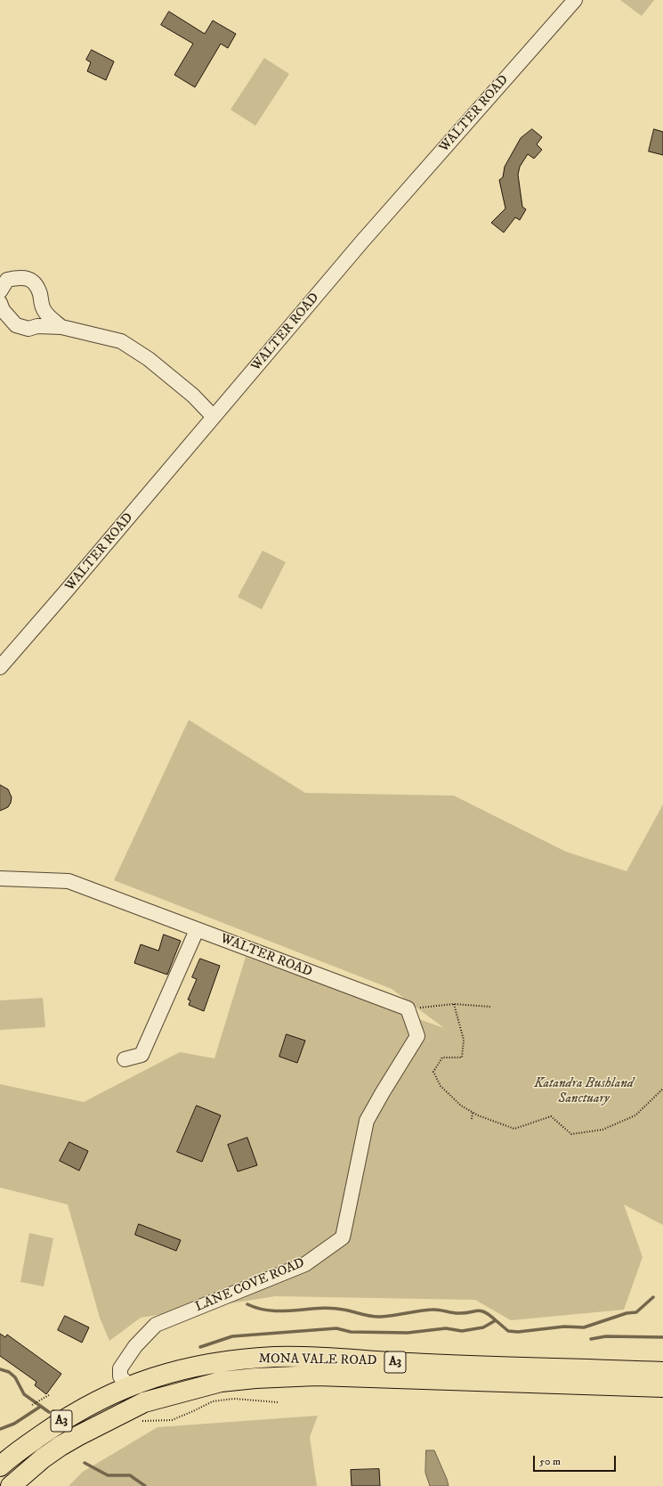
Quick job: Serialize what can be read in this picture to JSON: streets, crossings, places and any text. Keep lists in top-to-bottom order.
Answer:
{
  "streets": {
    "highway": ["MONA VALE ROAD", "A3"],
    "street": ["WALTER ROAD", "LANE COVE ROAD"]
  },
  "crossings": [
    ["WALTER ROAD", "LANE COVE ROAD"],
    ["LANE COVE ROAD", "MONA VALE ROAD"]
  ],
  "parks": ["Katandra Bushland Sanctuary"],
  "scale_bar": "50 m"
}
